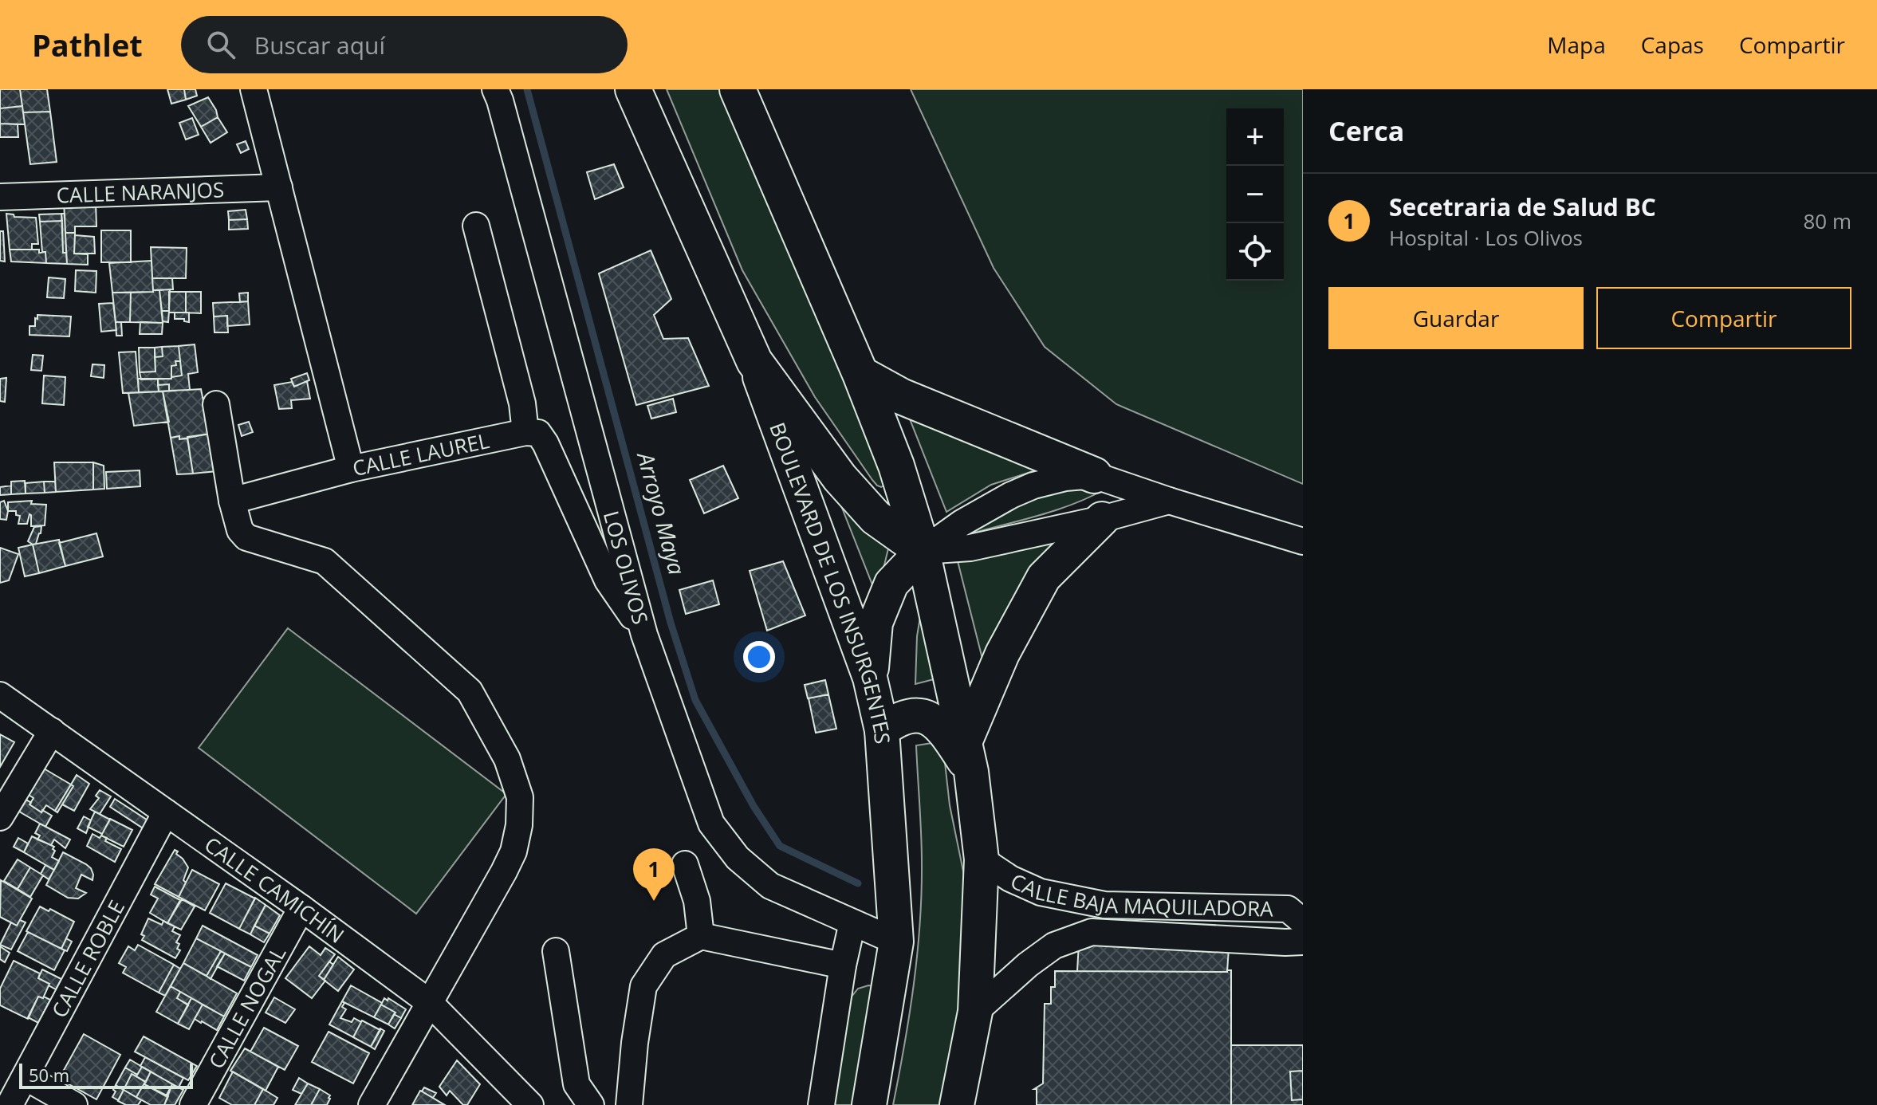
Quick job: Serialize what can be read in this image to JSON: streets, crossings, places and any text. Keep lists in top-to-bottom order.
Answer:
{
  "streets": {
    "highway": ["BOULEVARD DE LOS INSURGENTES"],
    "street": [
      "CALLE NARANJOS",
      "CALLE LAUREL",
      "LOS OLIVOS",
      "CALLE CAMICHÍN",
      "CALLE BAJA MAQUILADORA",
      "CALLE ROBLE",
      "CALLE NOGAL"
    ]
  },
  "crossings": [
    ["CALLE NARANJOS", "CALLE LAUREL"],
    ["LOS OLIVOS", "BOULEVARD DE LOS INSURGENTES"],
    ["CALLE CAMICHÍN", "CALLE ROBLE"],
    ["CALLE CAMICHÍN", "CALLE NOGAL"]
  ],
  "water": ["Arroyo Maya"],
  "scale_bar": "50 m",
  "page": {
    "header": "Pathlet",
    "search": "Buscar aquí",
    "nav": ["Mapa", "Capas", "Compartir"],
    "heading": "Cerca",
    "map_buttons": ["+", "−"],
    "list": [
      {
        "mark": "1",
        "name": "Secetraria de Salud BC",
        "note": "Hospital · Los Olivos",
        "value": "80 m"
      }
    ],
    "buttons": ["Guardar", "Compartir"],
    "pins": "1",
    "scale": "50 m"
  }
}
